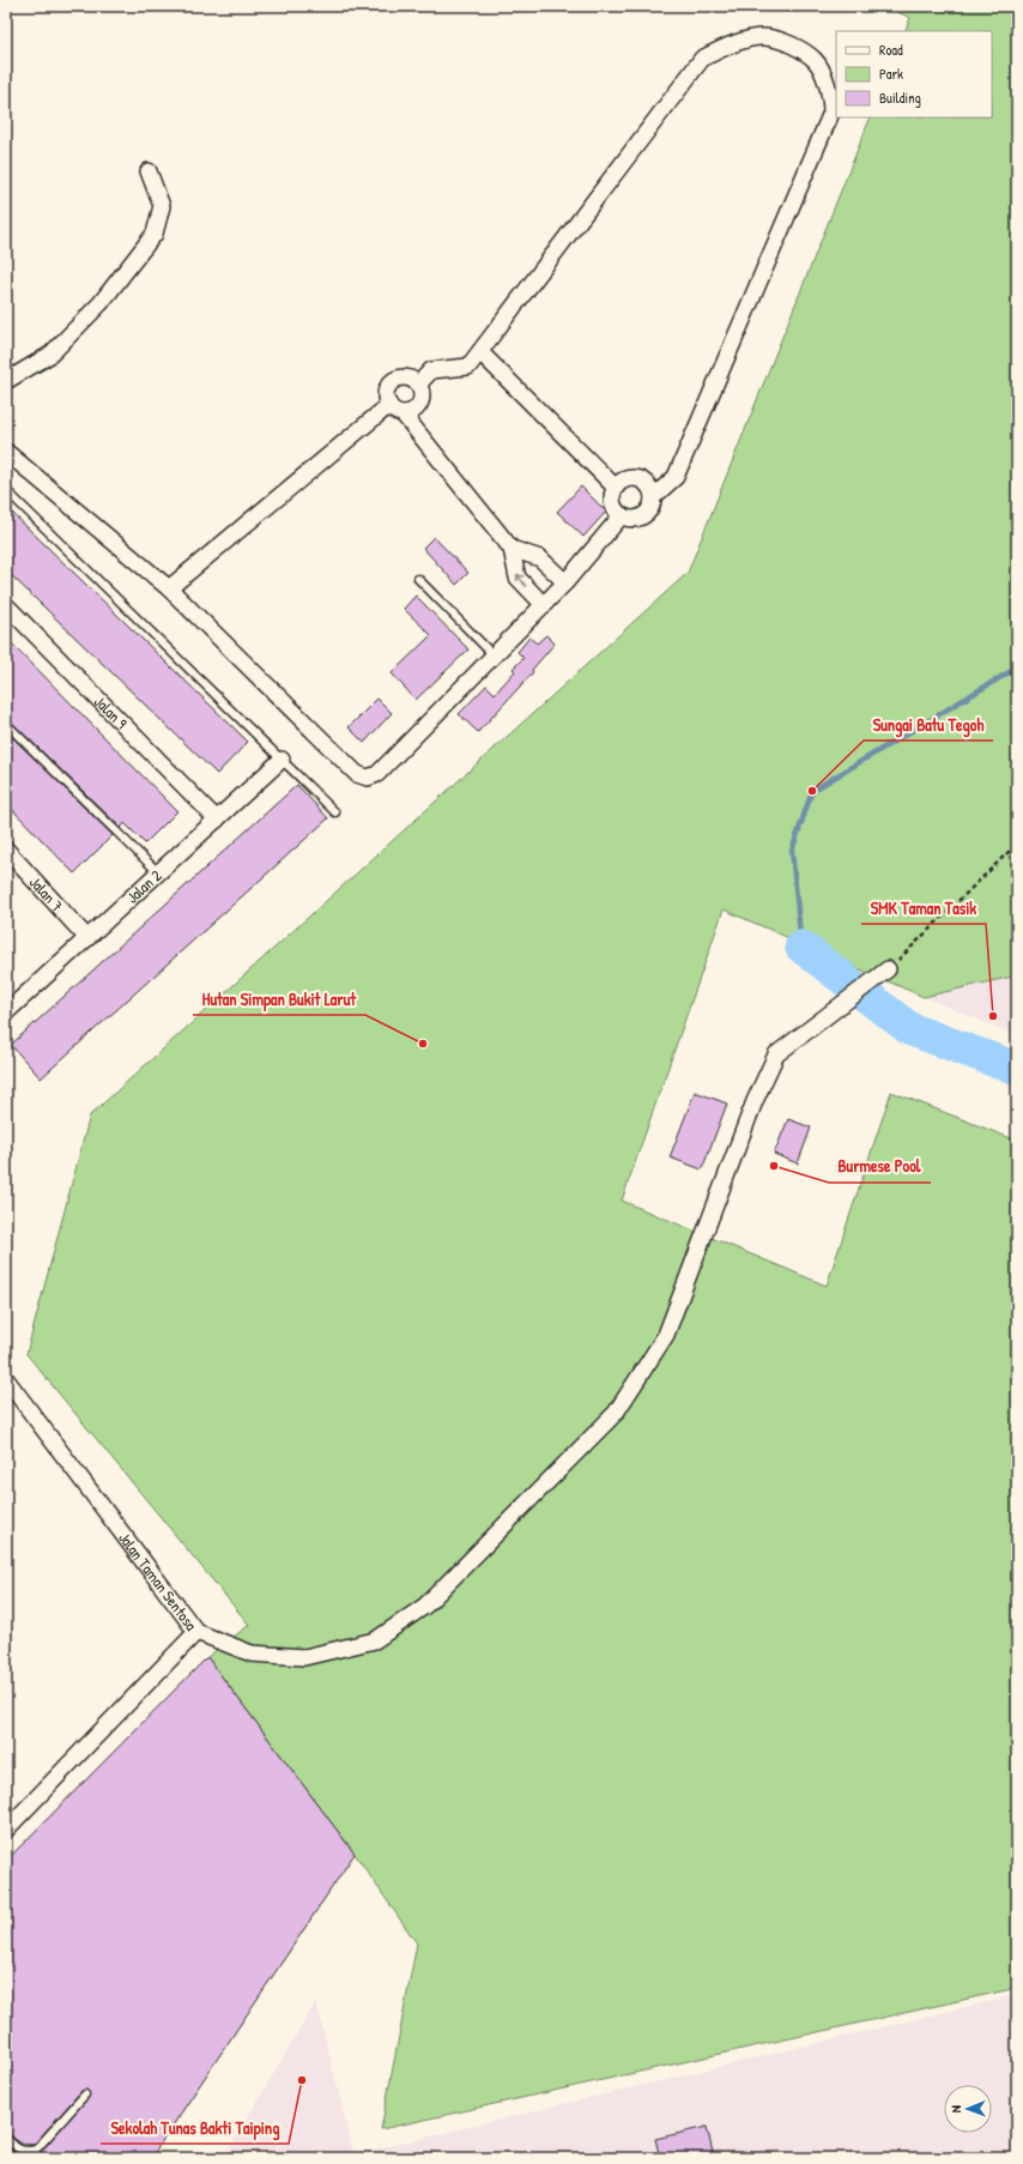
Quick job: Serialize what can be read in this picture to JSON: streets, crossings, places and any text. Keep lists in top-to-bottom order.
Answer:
{
  "streets": {
    "street": [
      "Jalan 9",
      "Jalan 2",
      "Jalan 7",
      "Jalan Taman Sentosa"
    ]
  },
  "crossings": [
    ["Jalan 9", "Jalan 2"],
    ["Jalan 2", "Jalan 7"]
  ],
  "places": [
    "Sungai Batu Tegoh",
    "SMK Taman Tasik",
    "Hutan Simpan Bukit Larut",
    "Burmese Pool",
    "Sekolah Tunas Bakti Taiping"
  ],
  "legend": ["Road", "Park", "Building"],
  "north": "left"
}
